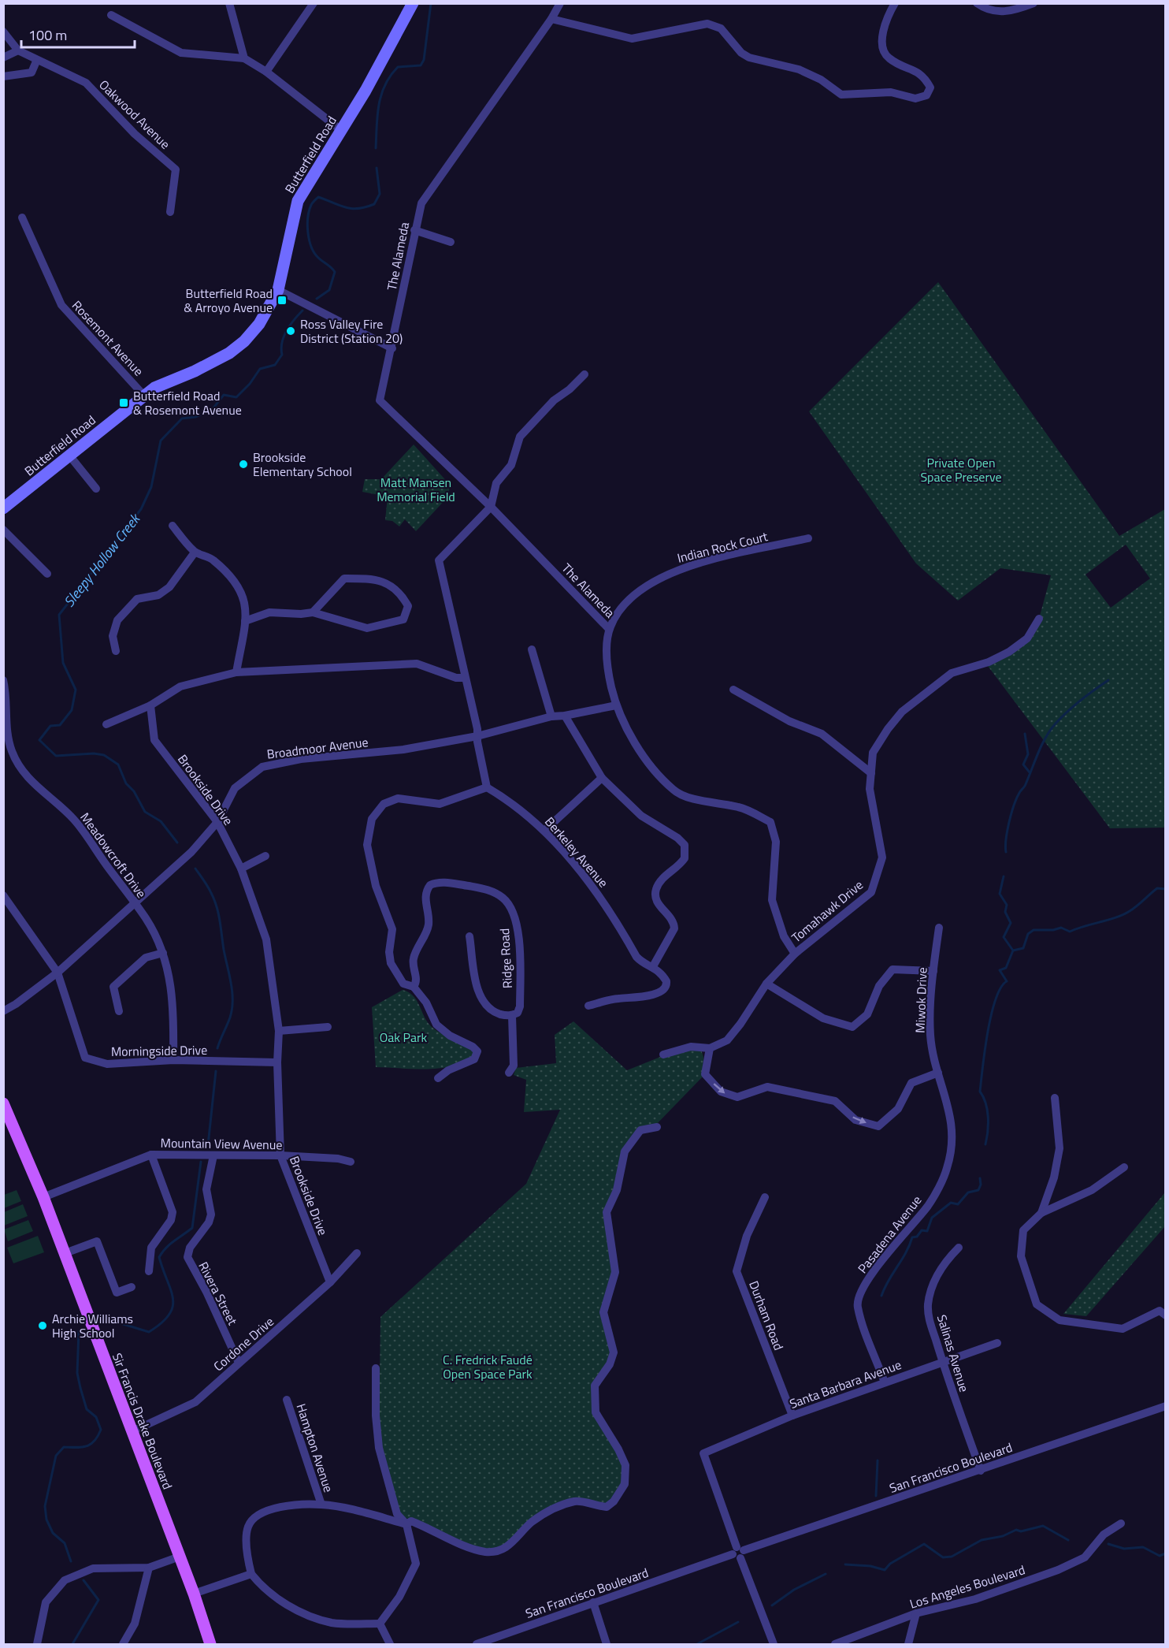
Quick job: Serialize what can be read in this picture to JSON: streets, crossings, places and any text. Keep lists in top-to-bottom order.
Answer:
{
  "streets": {
    "main road": ["Sir Francis Drake Boulevard"],
    "street": [
      "Oakwood Avenue",
      "Butterfield Road",
      "The Alameda",
      "Rosemont Avenue",
      "Indian Rock Court",
      "Broadmoor Avenue",
      "Brookside Drive",
      "Berkeley Avenue",
      "Meadowcroft Drive",
      "Tomahawk Drive",
      "Ridge Road",
      "Miwok Drive",
      "Morningside Drive",
      "Mountain View Avenue",
      "Pasadena Avenue",
      "Rivera Street",
      "Durham Road",
      "Cordone Drive",
      "Salinas Avenue",
      "Santa Barbara Avenue",
      "Hampton Avenue",
      "San Francisco Boulevard",
      "Los Angeles Boulevard"
    ]
  },
  "crossings": [
    ["Butterfield Road", "Rosemont Avenue"],
    ["The Alameda", "Indian Rock Court"],
    ["Broadmoor Avenue", "Brookside Drive"],
    ["Broadmoor Avenue", "Meadowcroft Drive"],
    ["Broadmoor Avenue", "Morningside Drive"],
    ["Brookside Drive", "Morningside Drive"],
    ["Brookside Drive", "Mountain View Avenue"],
    ["Brookside Drive", "Cordone Drive"],
    ["Meadowcroft Drive", "Morningside Drive"],
    ["Miwok Drive", "Pasadena Avenue"],
    ["Mountain View Avenue", "Rivera Street"],
    ["Mountain View Avenue", "Sir Francis Drake Boulevard"],
    ["Pasadena Avenue", "Santa Barbara Avenue"],
    ["Rivera Street", "Cordone Drive"],
    ["Durham Road", "Santa Barbara Avenue"],
    ["Cordone Drive", "Sir Francis Drake Boulevard"],
    ["Salinas Avenue", "Santa Barbara Avenue"],
    ["Salinas Avenue", "San Francisco Boulevard"],
    ["Santa Barbara Avenue", "San Francisco Boulevard"]
  ],
  "water": ["Sleepy Hollow Creek"],
  "parks": [
    "Private Open Space Preserve",
    "Matt Mansen Memorial Field",
    "Oak Park",
    "C. Fredrick Faudé Open Space Park"
  ],
  "places": {
    "transit": ["Butterfield Road & Arroyo Avenue", "Butterfield Road & Rosemont Avenue"],
    "other": ["Ross Valley Fire District (Station 20)", "Brookside Elementary School", "Archie Williams High School"]
  },
  "scale_bar": "100 m"
}
